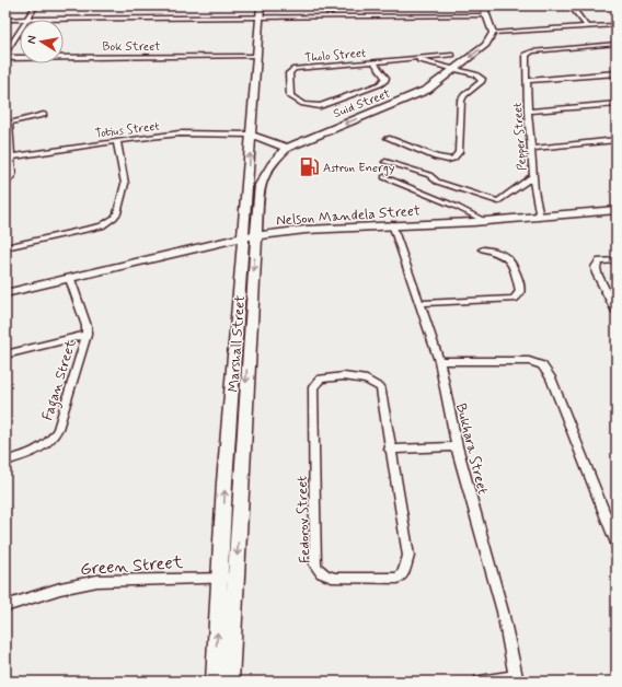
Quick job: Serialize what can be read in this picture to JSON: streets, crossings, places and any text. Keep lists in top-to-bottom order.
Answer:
{
  "streets": {
    "street": [
      "Bok Street",
      "Tholo Street",
      "Suid Street",
      "Totius Street",
      "Pepper Street",
      "Nelson Mandela Street",
      "Marshall Street",
      "Fagan Street",
      "Bukhara Street",
      "Fedorov Street",
      "Green Street"
    ]
  },
  "crossings": [
    ["Bok Street", "Marshall Street"],
    ["Tholo Street", "Suid Street"],
    ["Suid Street", "Nelson Mandela Street"],
    ["Suid Street", "Marshall Street"],
    ["Totius Street", "Marshall Street"],
    ["Pepper Street", "Nelson Mandela Street"],
    ["Nelson Mandela Street", "Marshall Street"],
    ["Nelson Mandela Street", "Fagan Street"],
    ["Nelson Mandela Street", "Bukhara Street"],
    ["Marshall Street", "Green Street"]
  ],
  "places": {
    "fuel station": ["Astron Energy"]
  },
  "north": "left"
}
